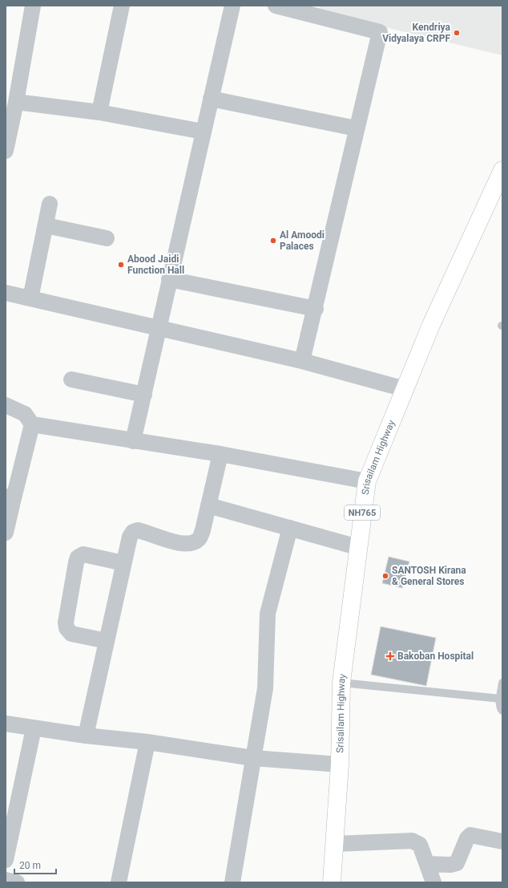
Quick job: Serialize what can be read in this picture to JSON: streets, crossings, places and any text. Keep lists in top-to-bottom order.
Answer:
{
  "streets": {
    "highway": ["Srisailam Highway", "NH765"]
  },
  "places": {
    "other": [
      "Kendriya Vidyalaya CRPF",
      "Al Amoodi Palaces",
      "Abood Jaidi Function Hall",
      "SANTOSH Kirana & General Stores"
    ],
    "health": ["Bakoban Hospital"]
  },
  "scale_bar": "20 m"
}
